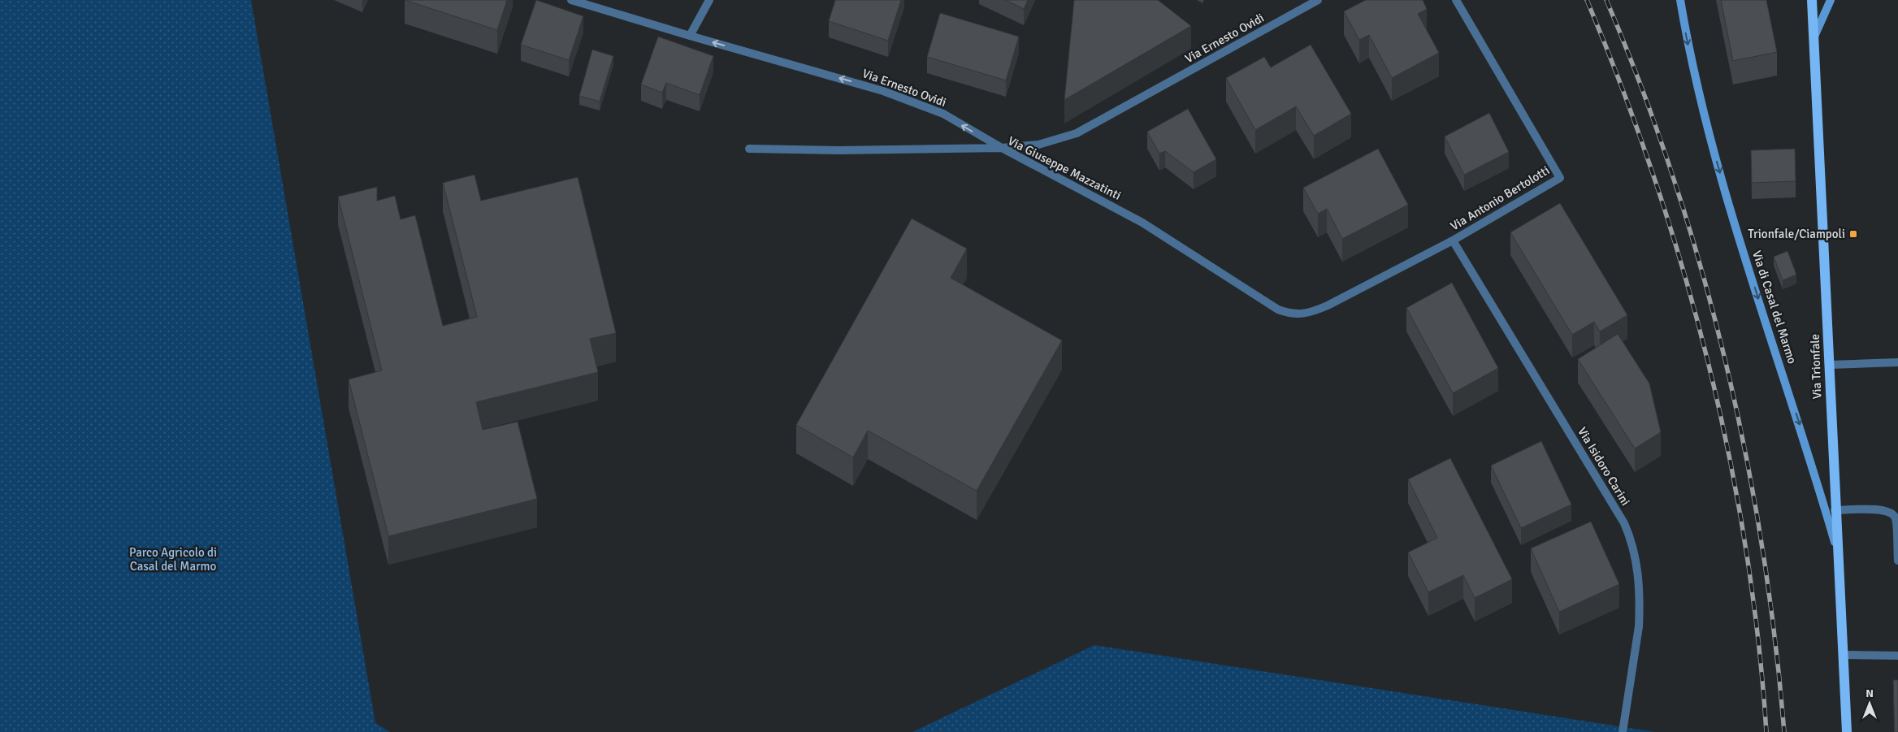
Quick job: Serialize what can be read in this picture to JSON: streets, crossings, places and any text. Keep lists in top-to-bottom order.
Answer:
{
  "streets": {
    "main road": ["Via di Casal del Marmo", "Via Trionfale"],
    "street": [
      "Via Ernesto Ovidi",
      "Via Giuseppe Mazzatinti",
      "Via Antonio Bertolotti",
      "Via Isidoro Carini"
    ]
  },
  "crossings": [
    ["Via Ernesto Ovidi", "Via Giuseppe Mazzatinti"],
    ["Via Giuseppe Mazzatinti", "Via Antonio Bertolotti"],
    ["Via Antonio Bertolotti", "Via Isidoro Carini"],
    ["Via di Casal del Marmo", "Via Trionfale"]
  ],
  "one_way": ["Via Ernesto Ovidi", "Via di Casal del Marmo"],
  "parks": ["Parco Agricolo di Casal del Marmo"],
  "places": {
    "transit": ["Trionfale/Ciampoli"]
  },
  "north": "top"
}
